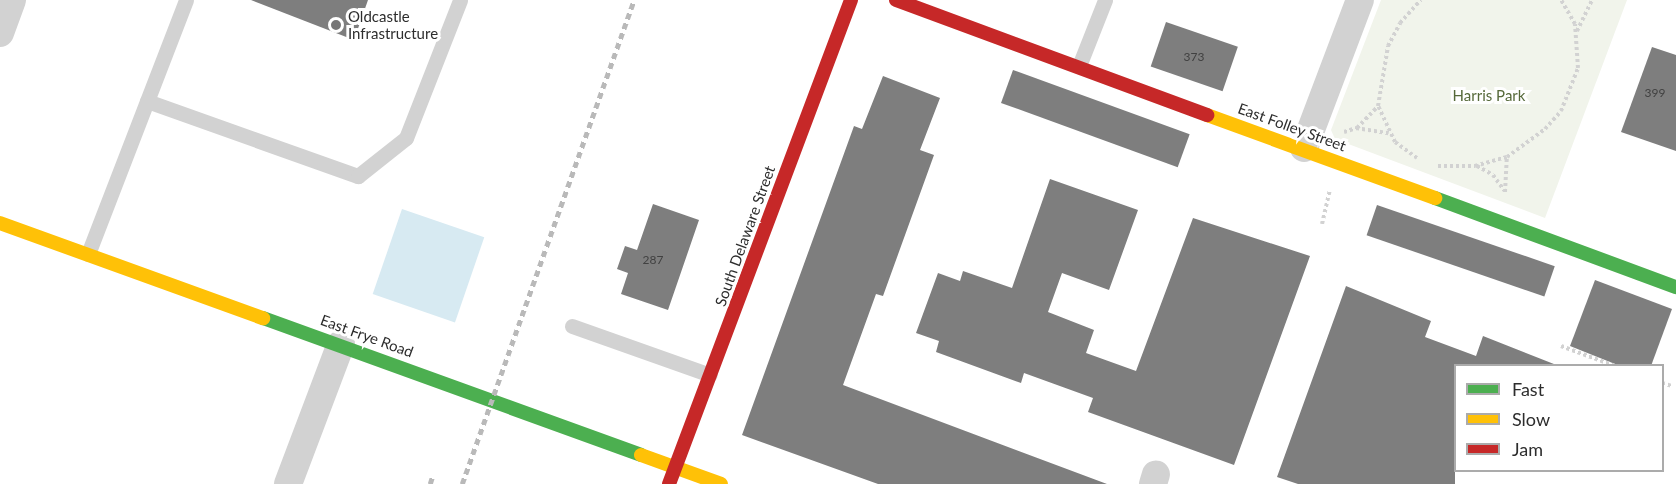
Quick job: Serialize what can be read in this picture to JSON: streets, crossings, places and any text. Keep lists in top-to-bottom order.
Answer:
{
  "streets": {
    "street": ["East Folley Street", "South Delaware Street", "East Frye Road"]
  },
  "crossings": [
    ["South Delaware Street", "East Frye Road"]
  ],
  "parks": ["Harris Park"],
  "places": ["Oldcastle Infrastructure"],
  "house_numbers": ["373", "399", "287"],
  "legend": ["Fast", "Slow", "Jam"]
}
